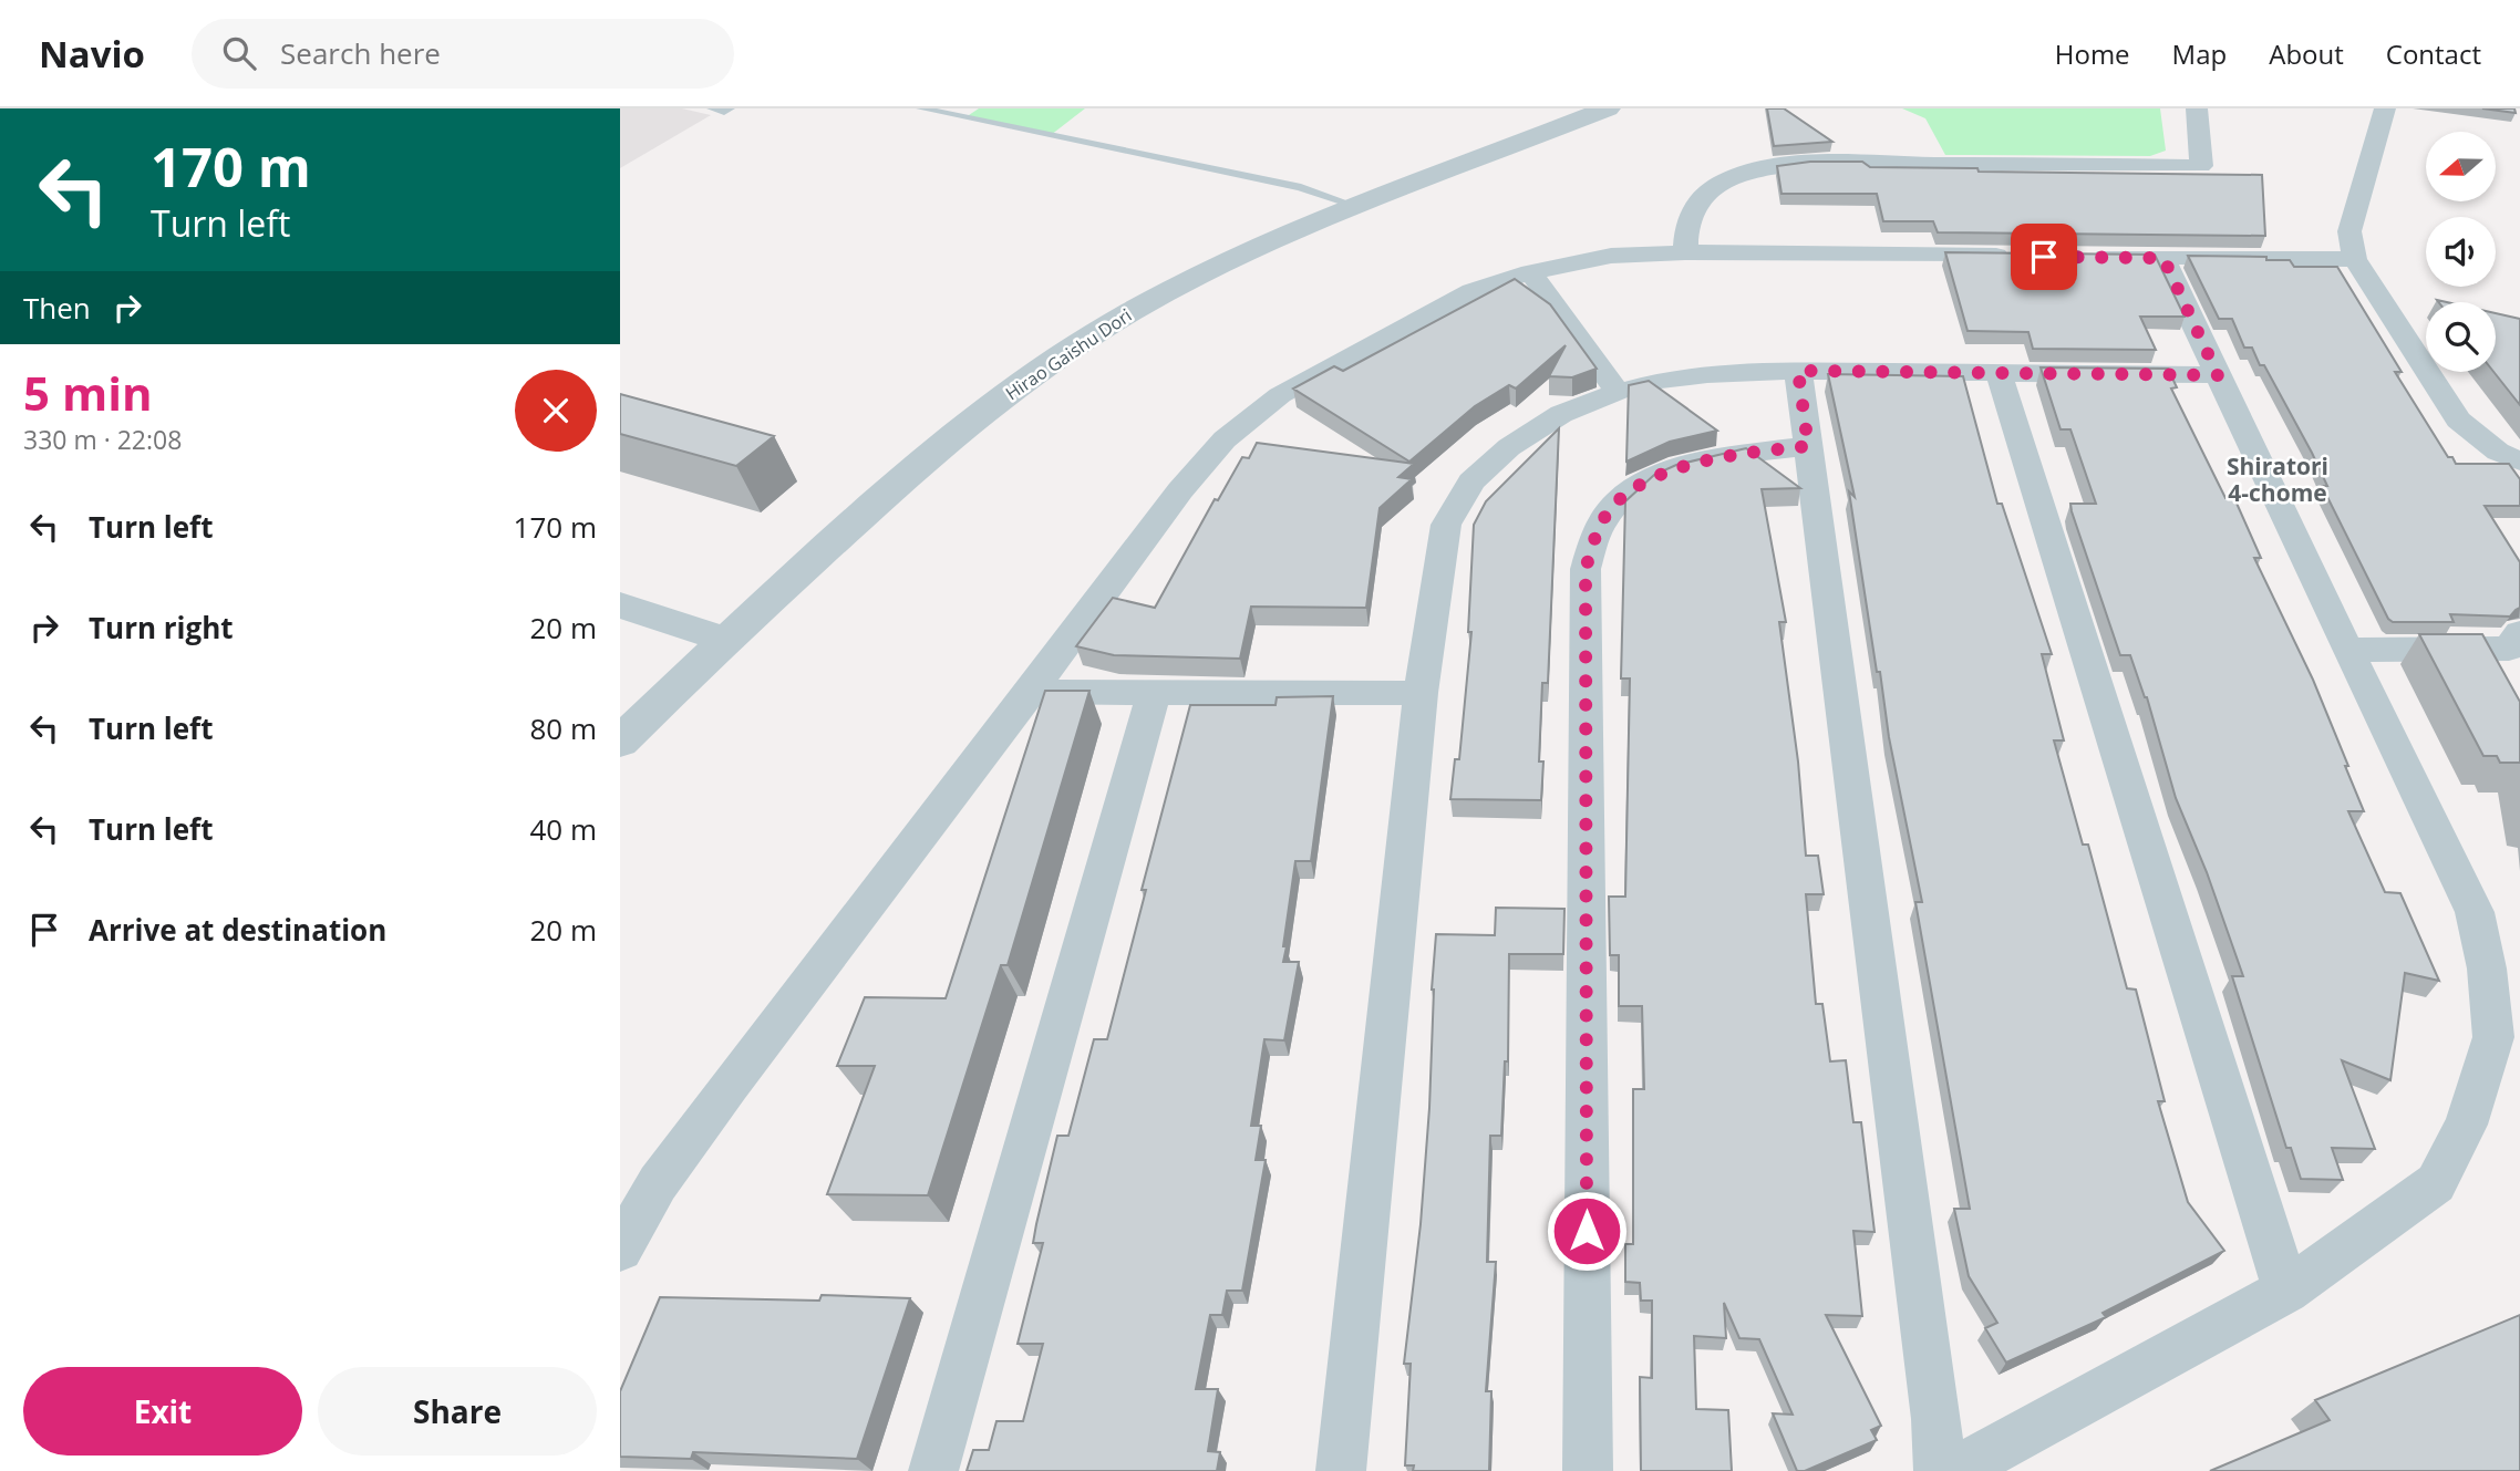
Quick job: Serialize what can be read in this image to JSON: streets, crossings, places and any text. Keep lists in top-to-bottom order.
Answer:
{
  "streets": {
    "street": ["Hirao Gaishu Dori"]
  },
  "districts": ["Shiratori 4-chome"],
  "north": "left",
  "page": {
    "header": "Navio",
    "search": "Search here",
    "nav": [
      "Home",
      "Map",
      "About",
      "Contact"
    ],
    "turn": ["170 m", "Turn left"],
    "then": "Then",
    "heading": ["5 min", "330 m · 22:08"],
    "list": [
      {
        "name": "Turn left",
        "value": "170 m"
      },
      {
        "name": "Turn right",
        "value": "20 m"
      },
      {
        "name": "Turn left",
        "value": "80 m"
      },
      {
        "name": "Turn left",
        "value": "40 m"
      },
      {
        "name": "Arrive at destination",
        "value": "20 m"
      }
    ],
    "buttons": ["Exit", "Share"]
  }
}
